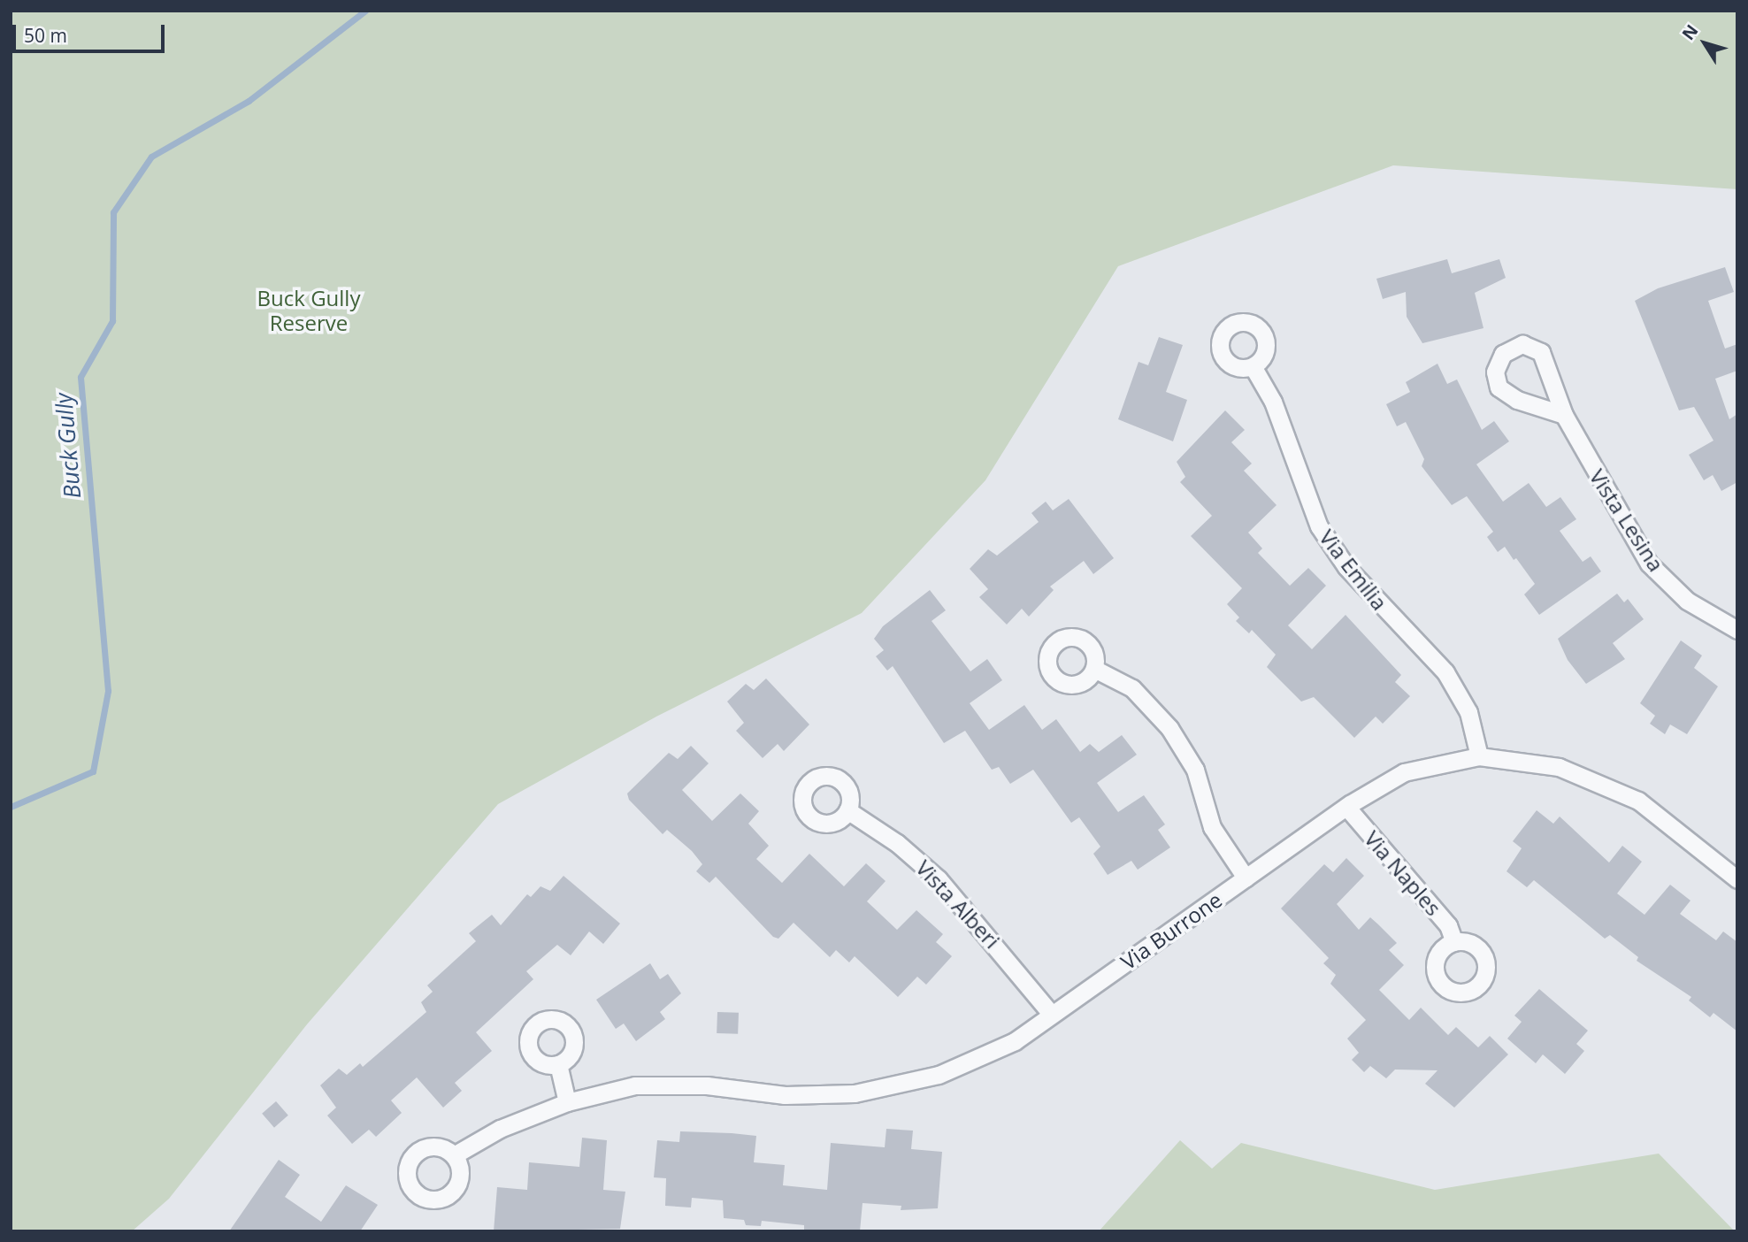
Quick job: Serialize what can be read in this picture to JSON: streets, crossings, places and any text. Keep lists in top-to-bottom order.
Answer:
{
  "streets": {
    "street": [
      "Vista Lesina",
      "Via Emilia",
      "Via Naples",
      "Vista Alberi",
      "Via Burrone"
    ]
  },
  "crossings": [
    ["Via Emilia", "Via Burrone"],
    ["Via Naples", "Via Burrone"],
    ["Vista Alberi", "Via Burrone"]
  ],
  "water": ["Buck Gully"],
  "parks": ["Buck Gully Reserve"],
  "scale_bar": "50 m",
  "north": "top left"
}
